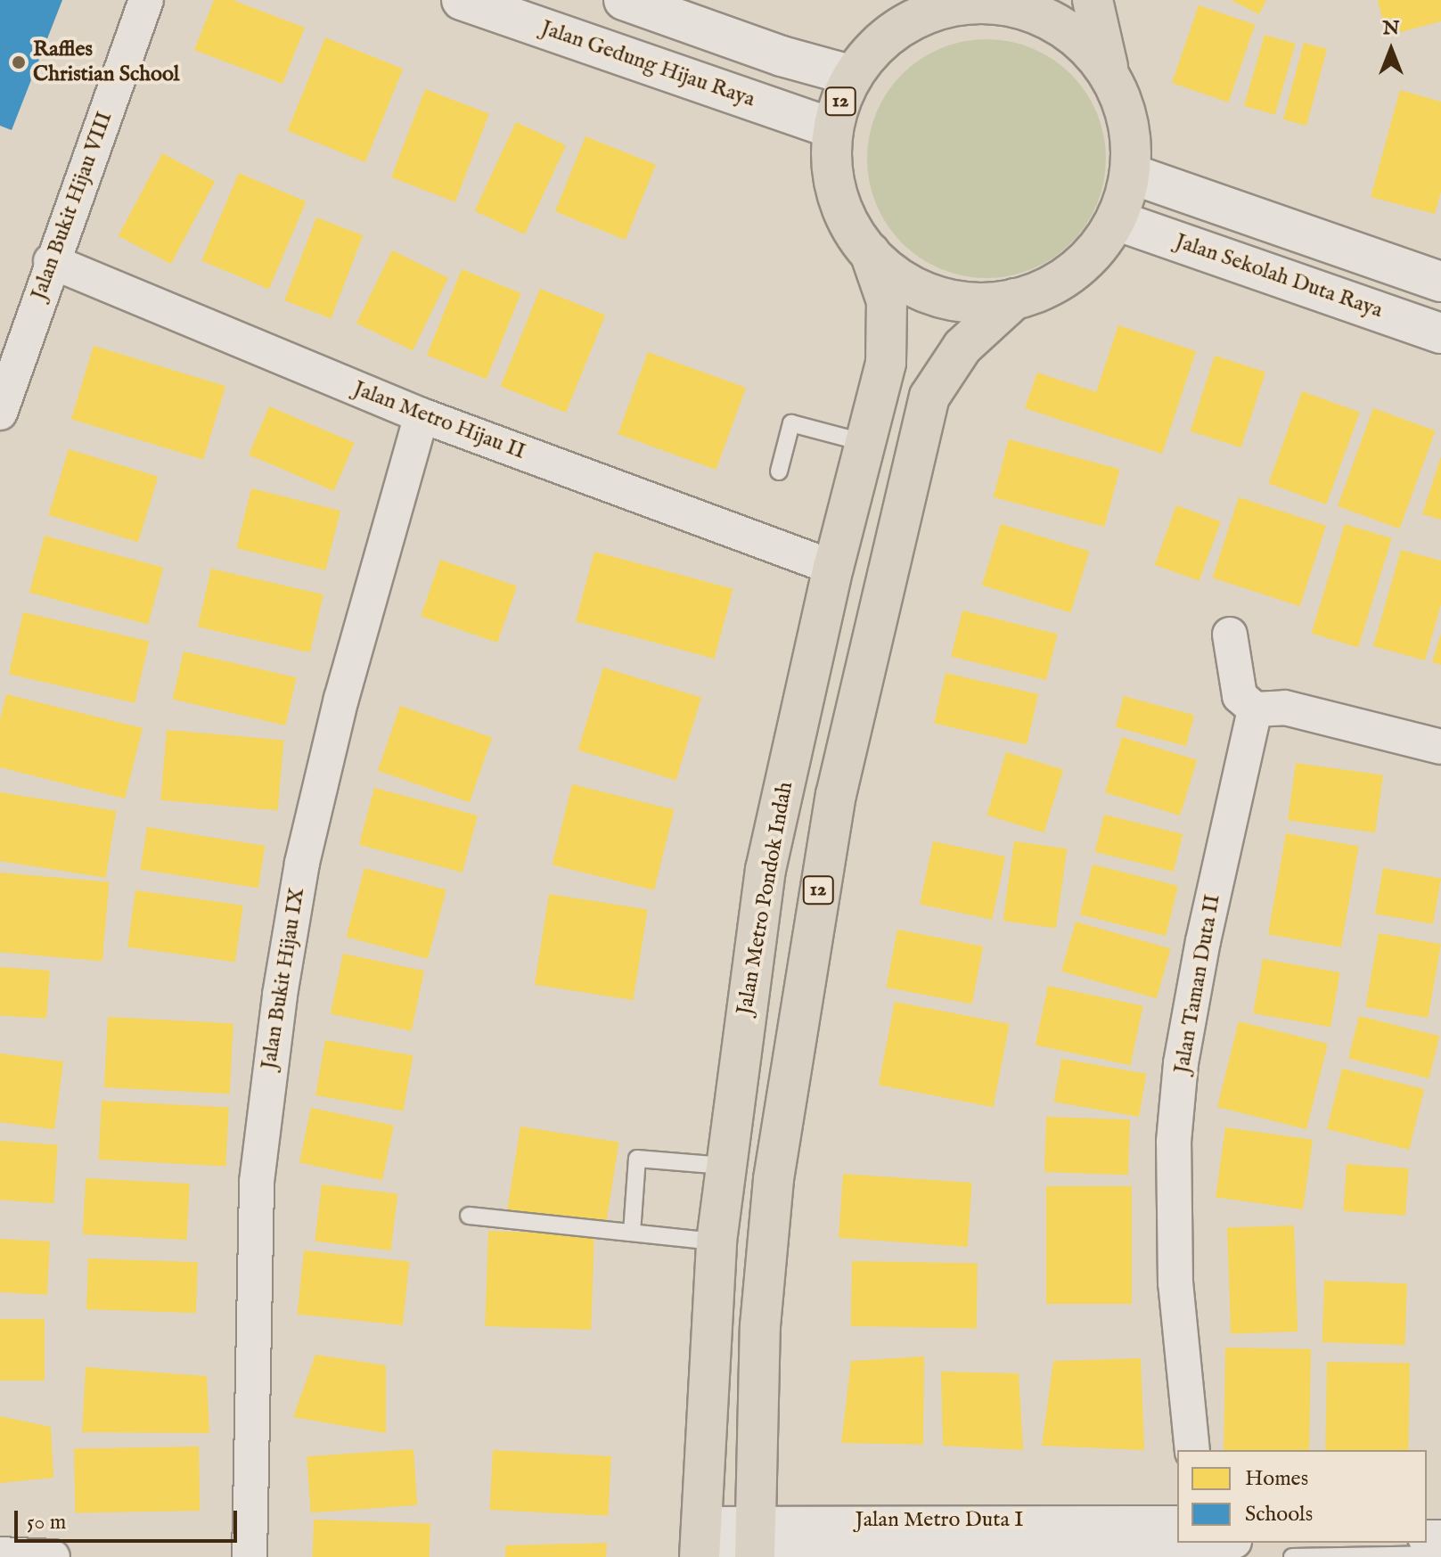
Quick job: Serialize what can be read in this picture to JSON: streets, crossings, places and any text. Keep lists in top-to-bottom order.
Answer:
{
  "streets": {
    "highway": ["12", "Jalan Metro Pondok Indah"],
    "street": [
      "Jalan Gedung Hijau Raya",
      "Jalan Bukit Hijau VIII",
      "Jalan Sekolah Duta Raya",
      "Jalan Metro Hijau II",
      "Jalan Bukit Hijau IX",
      "Jalan Taman Duta II",
      "Jalan Metro Duta I"
    ]
  },
  "crossings": [
    ["Jalan Gedung Hijau Raya", "12"],
    ["12", "Jalan Sekolah Duta Raya"],
    ["12", "Jalan Metro Pondok Indah"],
    ["12", "Jalan Metro Duta I"],
    ["Jalan Bukit Hijau VIII", "Jalan Metro Hijau II"],
    ["Jalan Metro Hijau II", "Jalan Metro Pondok Indah"],
    ["Jalan Metro Hijau II", "Jalan Bukit Hijau IX"],
    ["Jalan Metro Pondok Indah", "Jalan Metro Duta I"]
  ],
  "places": ["Raffles Christian School"],
  "legend": ["Homes", "Schools"],
  "scale_bar": "50 m",
  "north": "top"
}
